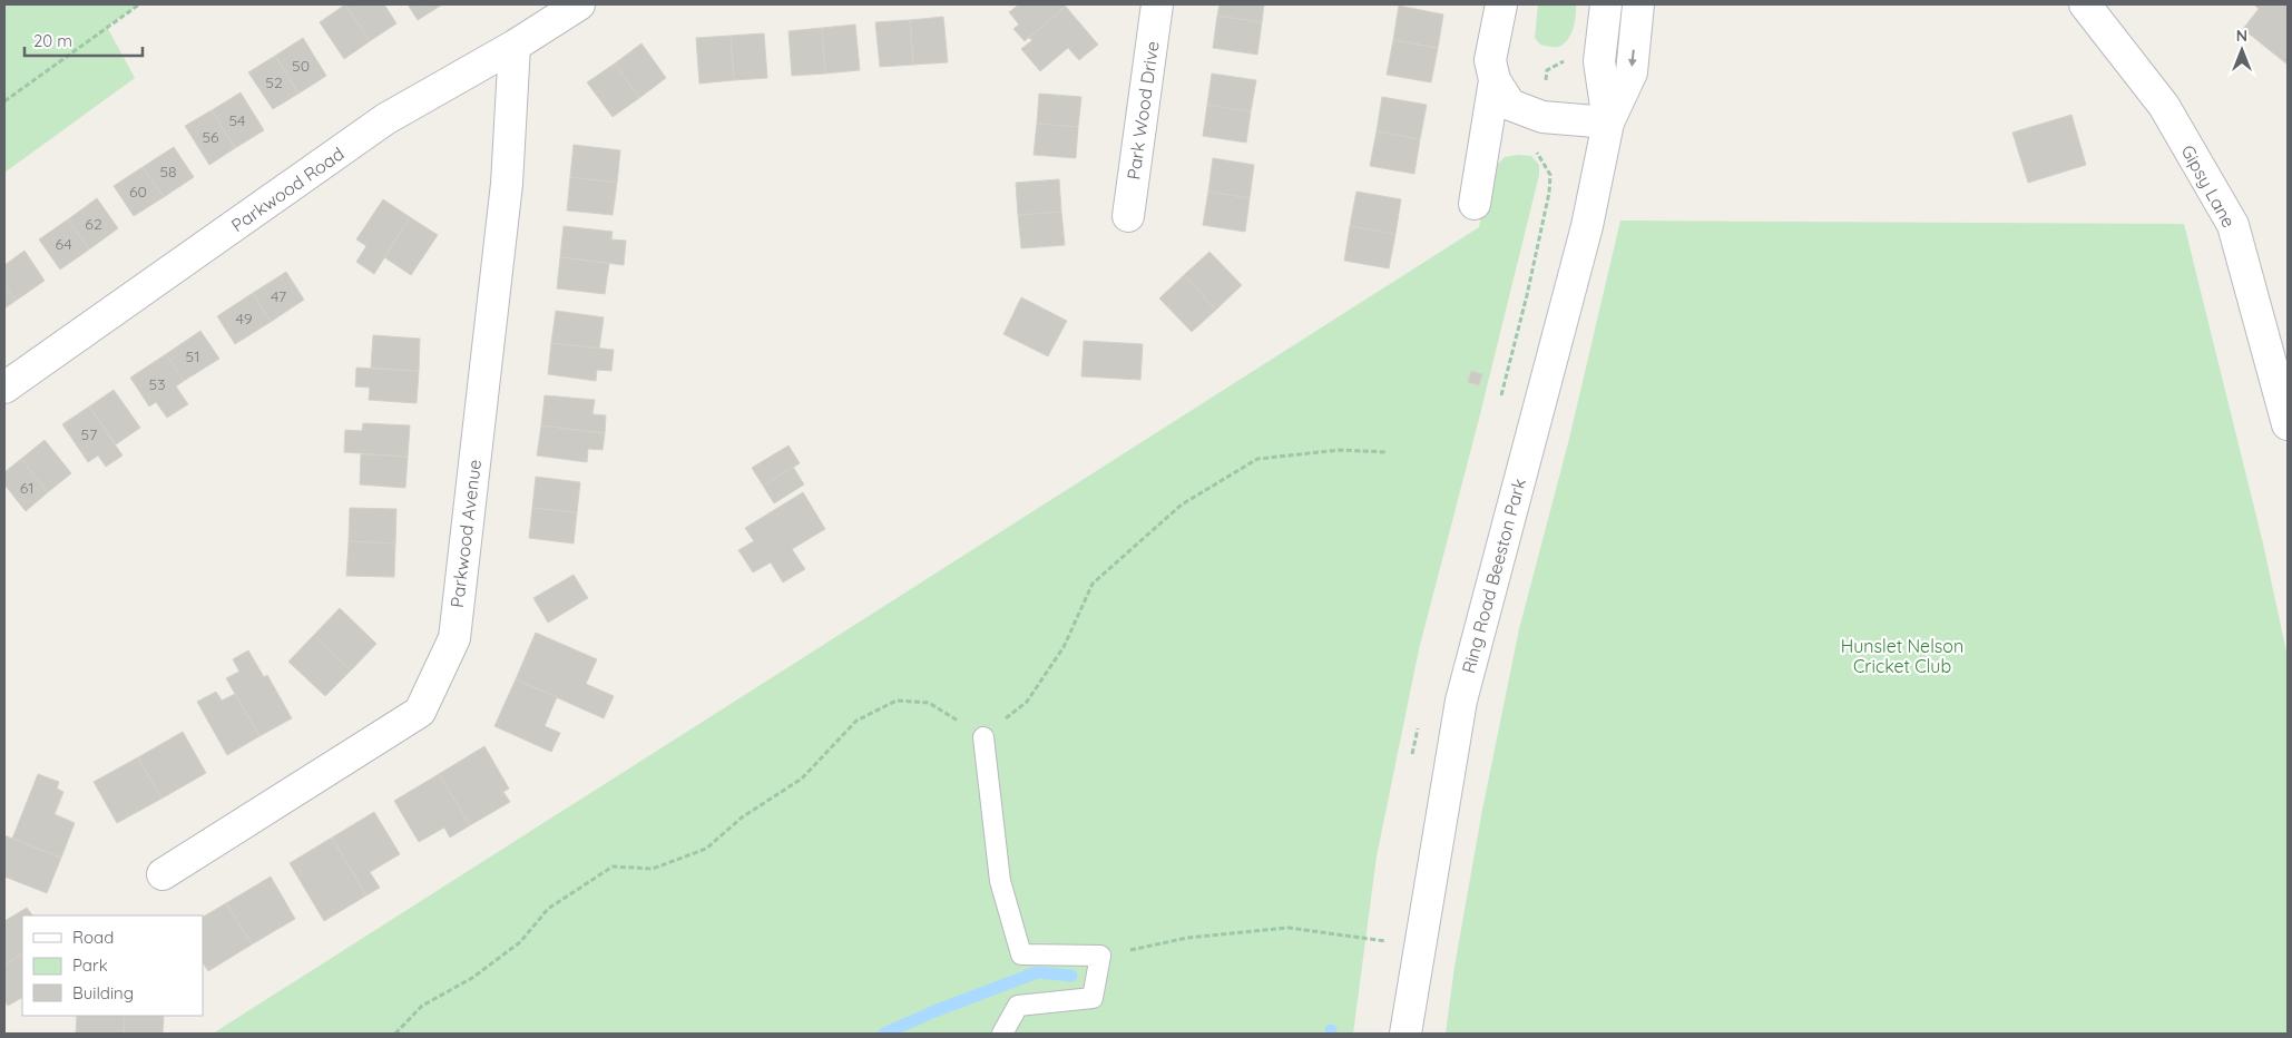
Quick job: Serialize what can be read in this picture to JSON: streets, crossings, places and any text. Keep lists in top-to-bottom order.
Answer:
{
  "streets": {
    "street": [
      "Park Wood Drive",
      "Gipsy Lane",
      "Parkwood Road",
      "Parkwood Avenue",
      "Ring Road Beeston Park"
    ]
  },
  "crossings": [
    ["Parkwood Road", "Parkwood Avenue"]
  ],
  "parks": ["Hunslet Nelson Cricket Club"],
  "house_numbers": [
    "50",
    "52",
    "54",
    "56",
    "58",
    "60",
    "62",
    "64",
    "47",
    "49",
    "51",
    "53",
    "57",
    "61"
  ],
  "legend": ["Road", "Park", "Building"],
  "scale_bar": "20 m",
  "north": "top"
}
